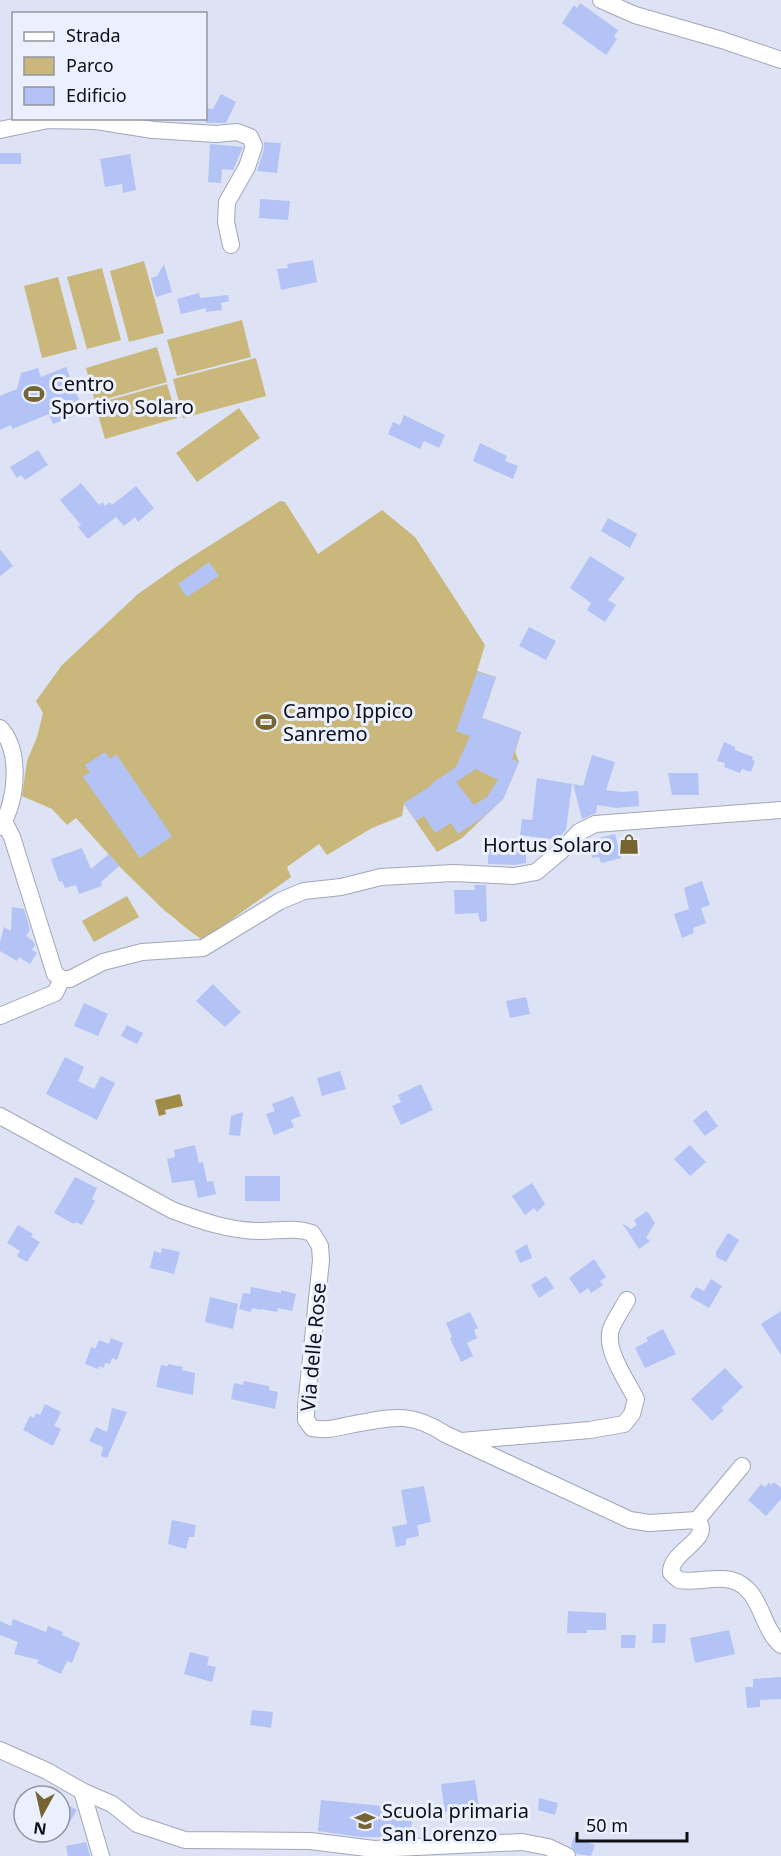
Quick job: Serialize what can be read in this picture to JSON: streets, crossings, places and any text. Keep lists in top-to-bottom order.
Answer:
{
  "streets": {
    "street": ["Via delle Rose"]
  },
  "places": {
    "sports": ["Centro Sportivo Solaro", "Campo Ippico Sanremo"],
    "shop": ["Hortus Solaro"],
    "school or university": ["Scuola primaria San Lorenzo"]
  },
  "legend": ["Strada", "Parco", "Edificio"],
  "scale_bar": "50 m",
  "north": "bottom"
}
